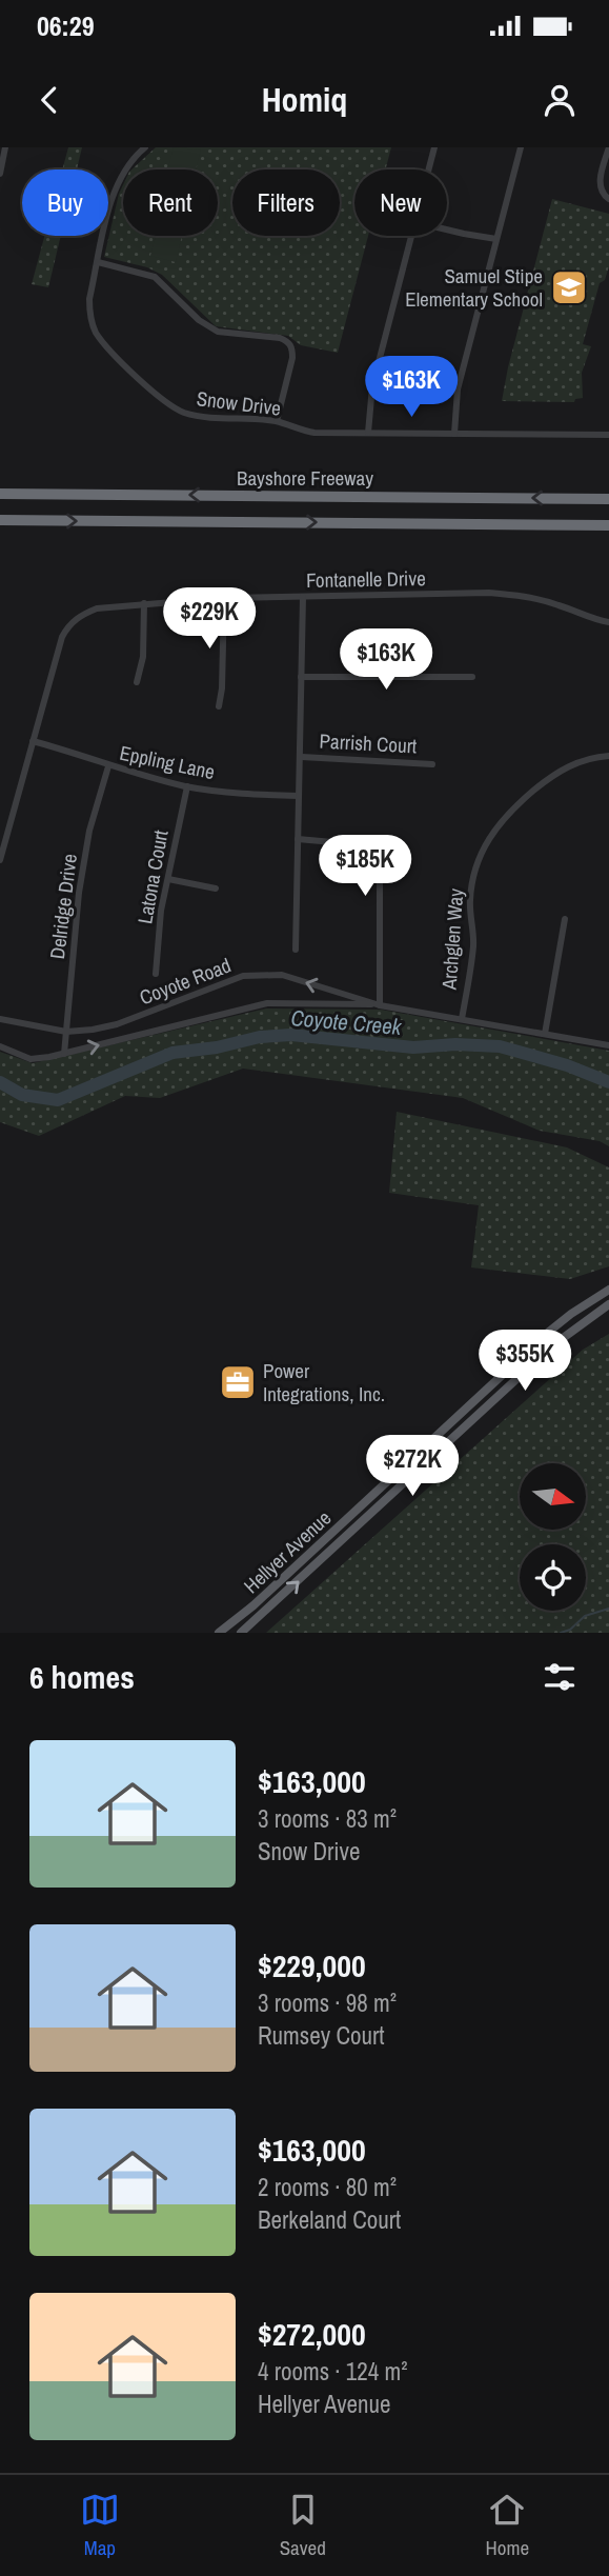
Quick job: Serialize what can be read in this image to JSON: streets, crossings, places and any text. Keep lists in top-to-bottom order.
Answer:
{
  "streets": {
    "highway": ["Bayshore Freeway"],
    "main road": ["Hellyer Avenue"],
    "street": [
      "Snow Drive",
      "Fontanelle Drive",
      "Parrish Court",
      "Eppling Lane",
      "Latona Court",
      "Delridge Drive",
      "Archglen Way",
      "Coyote Road"
    ]
  },
  "crossings": [
    ["Fontanelle Drive", "Eppling Lane"],
    ["Eppling Lane", "Latona Court"],
    ["Eppling Lane", "Delridge Drive"],
    ["Delridge Drive", "Coyote Road"],
    ["Archglen Way", "Coyote Road"]
  ],
  "water": ["Coyote Creek"],
  "places": {
    "school or university": ["Samuel Stipe Elementary School"],
    "office": ["Power Integrations, Inc."]
  },
  "north": "right",
  "page": {
    "status": "06:29",
    "header": "Homiq",
    "chip": [
      "Buy",
      "Rent",
      "Filters",
      "New"
    ],
    "price": [
      "$163K",
      "$229K",
      "$163K",
      "$185K",
      "$355K",
      "$272K"
    ],
    "heading": "6 homes",
    "list": [
      {
        "name": "$163,000",
        "note": "3 rooms · 83 m² · Snow Drive"
      },
      {
        "name": "$229,000",
        "note": "3 rooms · 98 m² · Rumsey Court"
      },
      {
        "name": "$163,000",
        "note": "2 rooms · 80 m² · Berkeland Court"
      },
      {
        "name": "$272,000",
        "note": "4 rooms · 124 m² · Hellyer Avenue"
      }
    ],
    "tabs": ["Map", "Saved", "Home"]
  }
}
